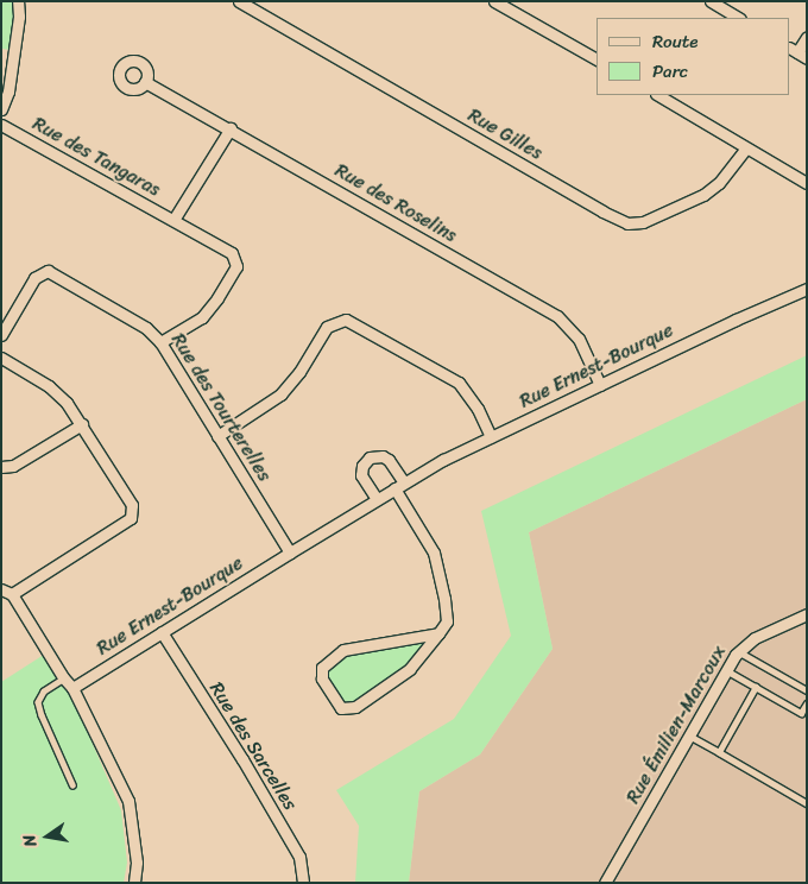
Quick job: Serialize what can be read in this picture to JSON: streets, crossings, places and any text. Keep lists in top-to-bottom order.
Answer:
{
  "streets": {
    "street": [
      "Rue Gilles",
      "Rue des Tangaras",
      "Rue des Roselins",
      "Rue Ernest-Bourque",
      "Rue des Tourterelles",
      "Rue Émilien-Marcoux",
      "Rue des Sarcelles"
    ]
  },
  "crossings": [
    ["Rue des Tangaras", "Rue des Roselins"],
    ["Rue des Tangaras", "Rue des Tourterelles"],
    ["Rue des Roselins", "Rue Ernest-Bourque"],
    ["Rue Ernest-Bourque", "Rue des Tourterelles"],
    ["Rue Ernest-Bourque", "Rue des Sarcelles"]
  ],
  "legend": ["Route", "Parc"],
  "north": "left"
}
